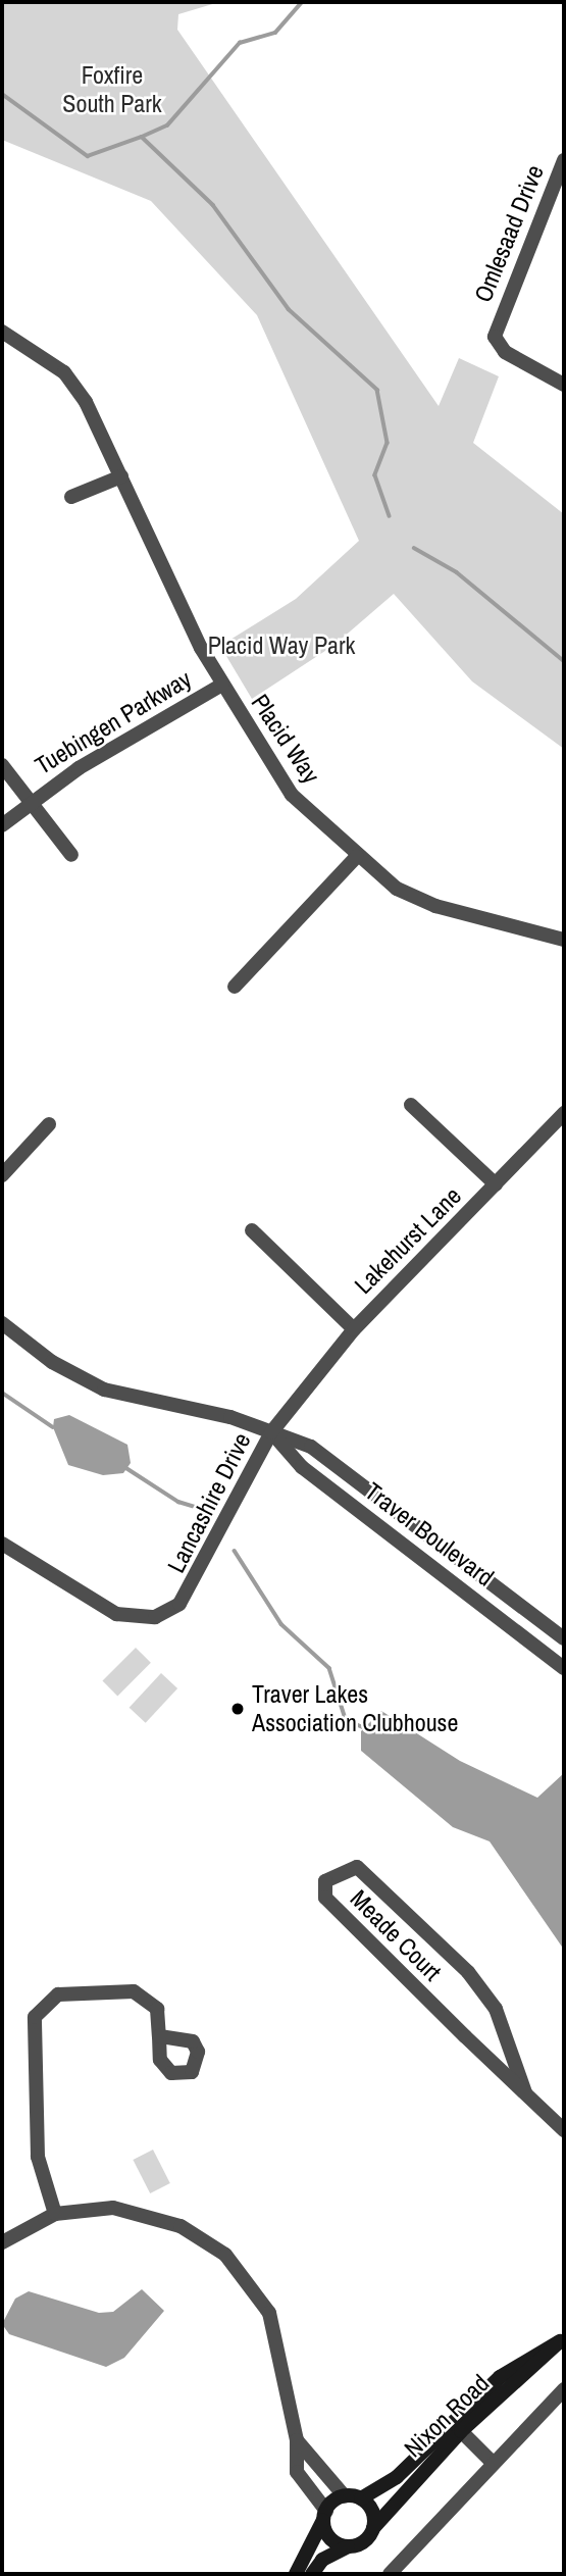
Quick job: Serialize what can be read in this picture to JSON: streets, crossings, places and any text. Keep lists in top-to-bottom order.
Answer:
{
  "streets": {
    "main road": ["Nixon Road"],
    "street": [
      "Omlesaad Drive",
      "Tuebingen Parkway",
      "Placid Way",
      "Lakehurst Lane",
      "Lancashire Drive",
      "Traver Boulevard",
      "Meade Court"
    ]
  },
  "crossings": [
    ["Tuebingen Parkway", "Placid Way"],
    ["Lakehurst Lane", "Lancashire Drive"],
    ["Lakehurst Lane", "Traver Boulevard"],
    ["Lancashire Drive", "Traver Boulevard"]
  ],
  "parks": ["Foxfire South Park", "Placid Way Park"],
  "places": ["Traver Lakes Association Clubhouse"]
}
